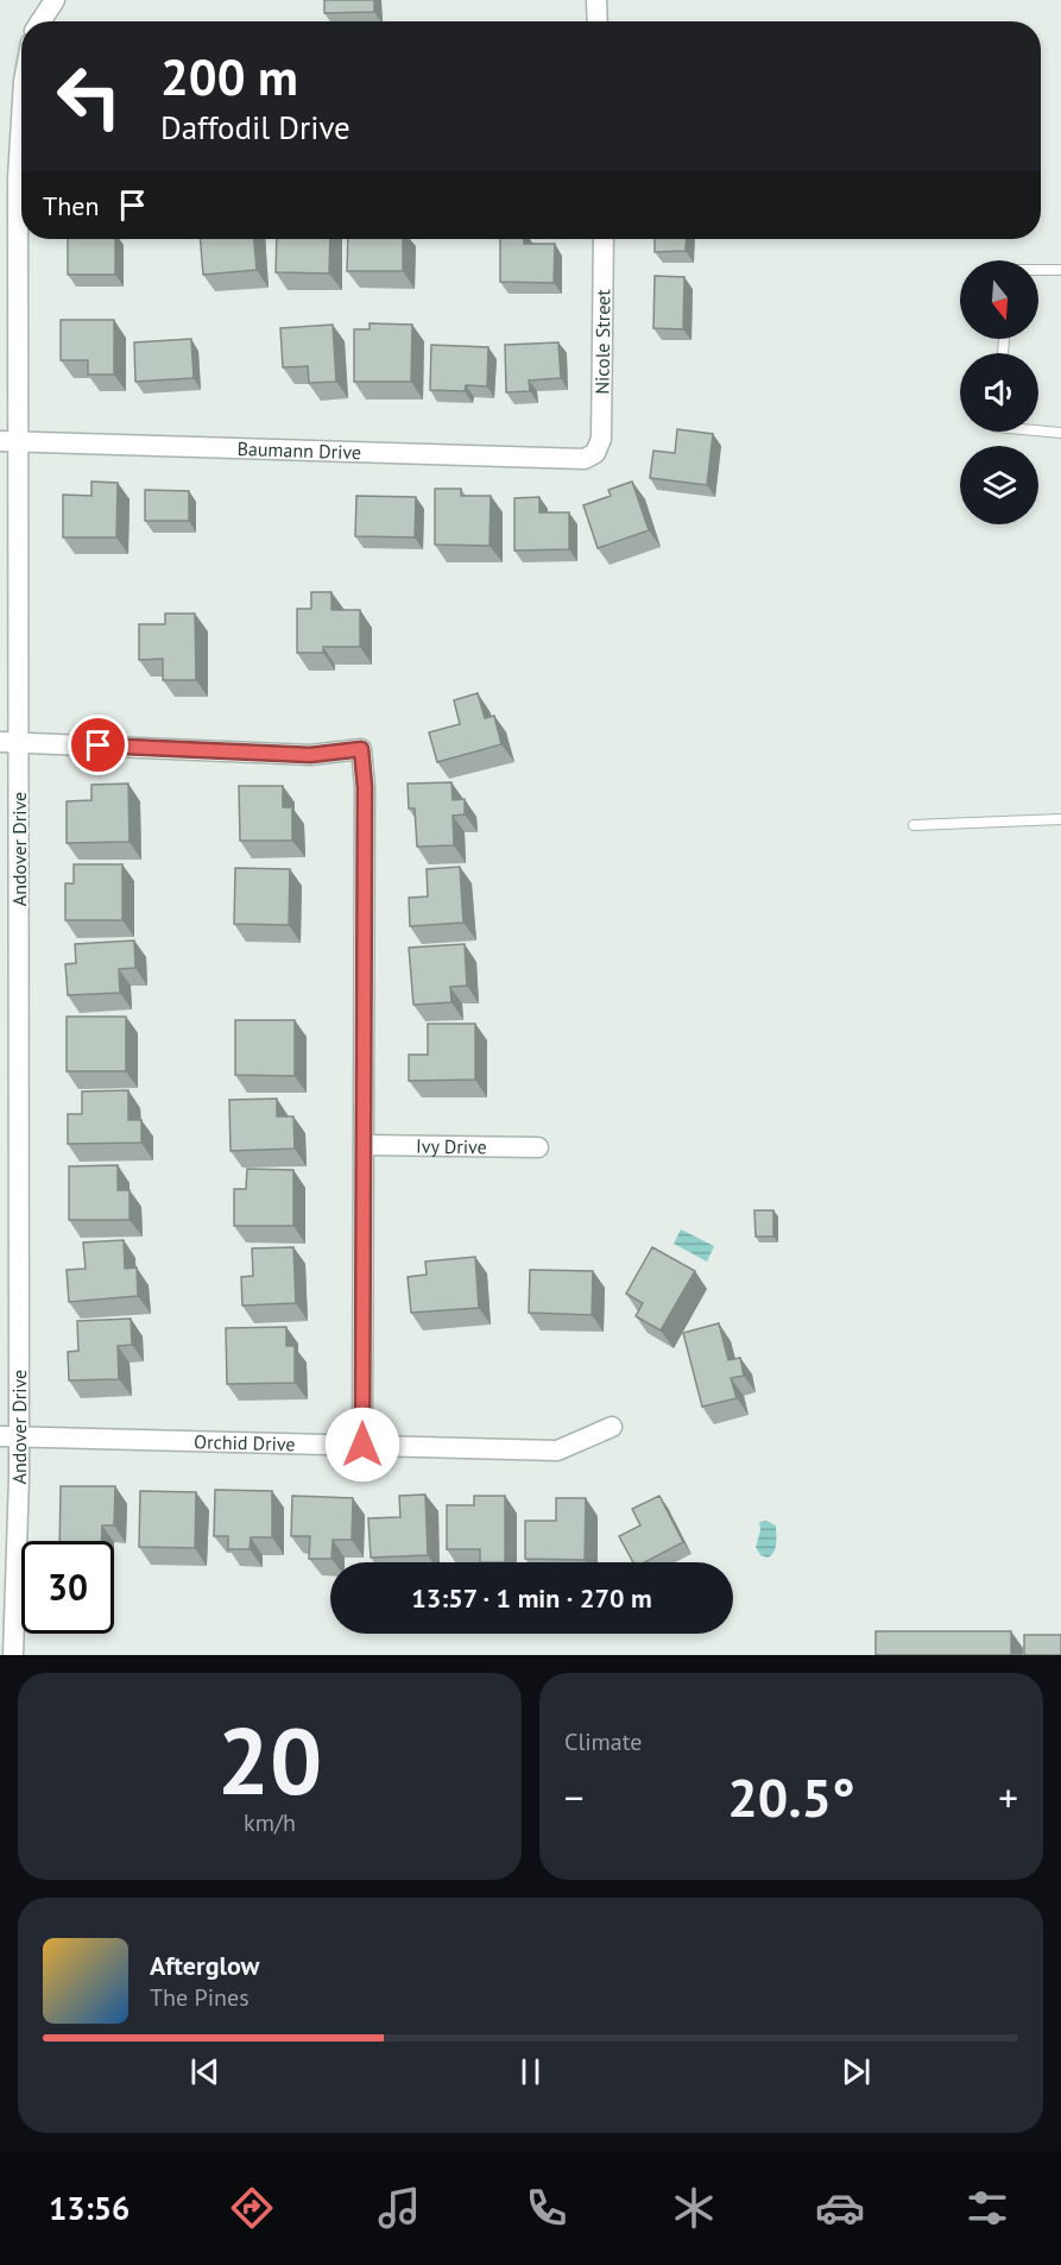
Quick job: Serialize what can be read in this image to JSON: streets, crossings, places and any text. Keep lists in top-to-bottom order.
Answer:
{
  "streets": {
    "street": [
      "Nicole Street",
      "Baumann Drive",
      "Andover Drive",
      "Ivy Drive",
      "Orchid Drive"
    ]
  },
  "crossings": [
    ["Nicole Street", "Baumann Drive"],
    ["Baumann Drive", "Andover Drive"],
    ["Andover Drive", "Orchid Drive"]
  ],
  "north": "bottom",
  "page": {
    "turn": ["200 m", "Daffodil Drive"],
    "then": "Then",
    "limit": "30",
    "trip": "13:57 · 1 min · 270 m",
    "tile": [
      ["20", "km/h"],
      "Climate"
    ],
    "heat": ["−", "20.5°", "+"],
    "song": ["Afterglow", "The Pines"],
    "tabs": "13:56"
  }
}
